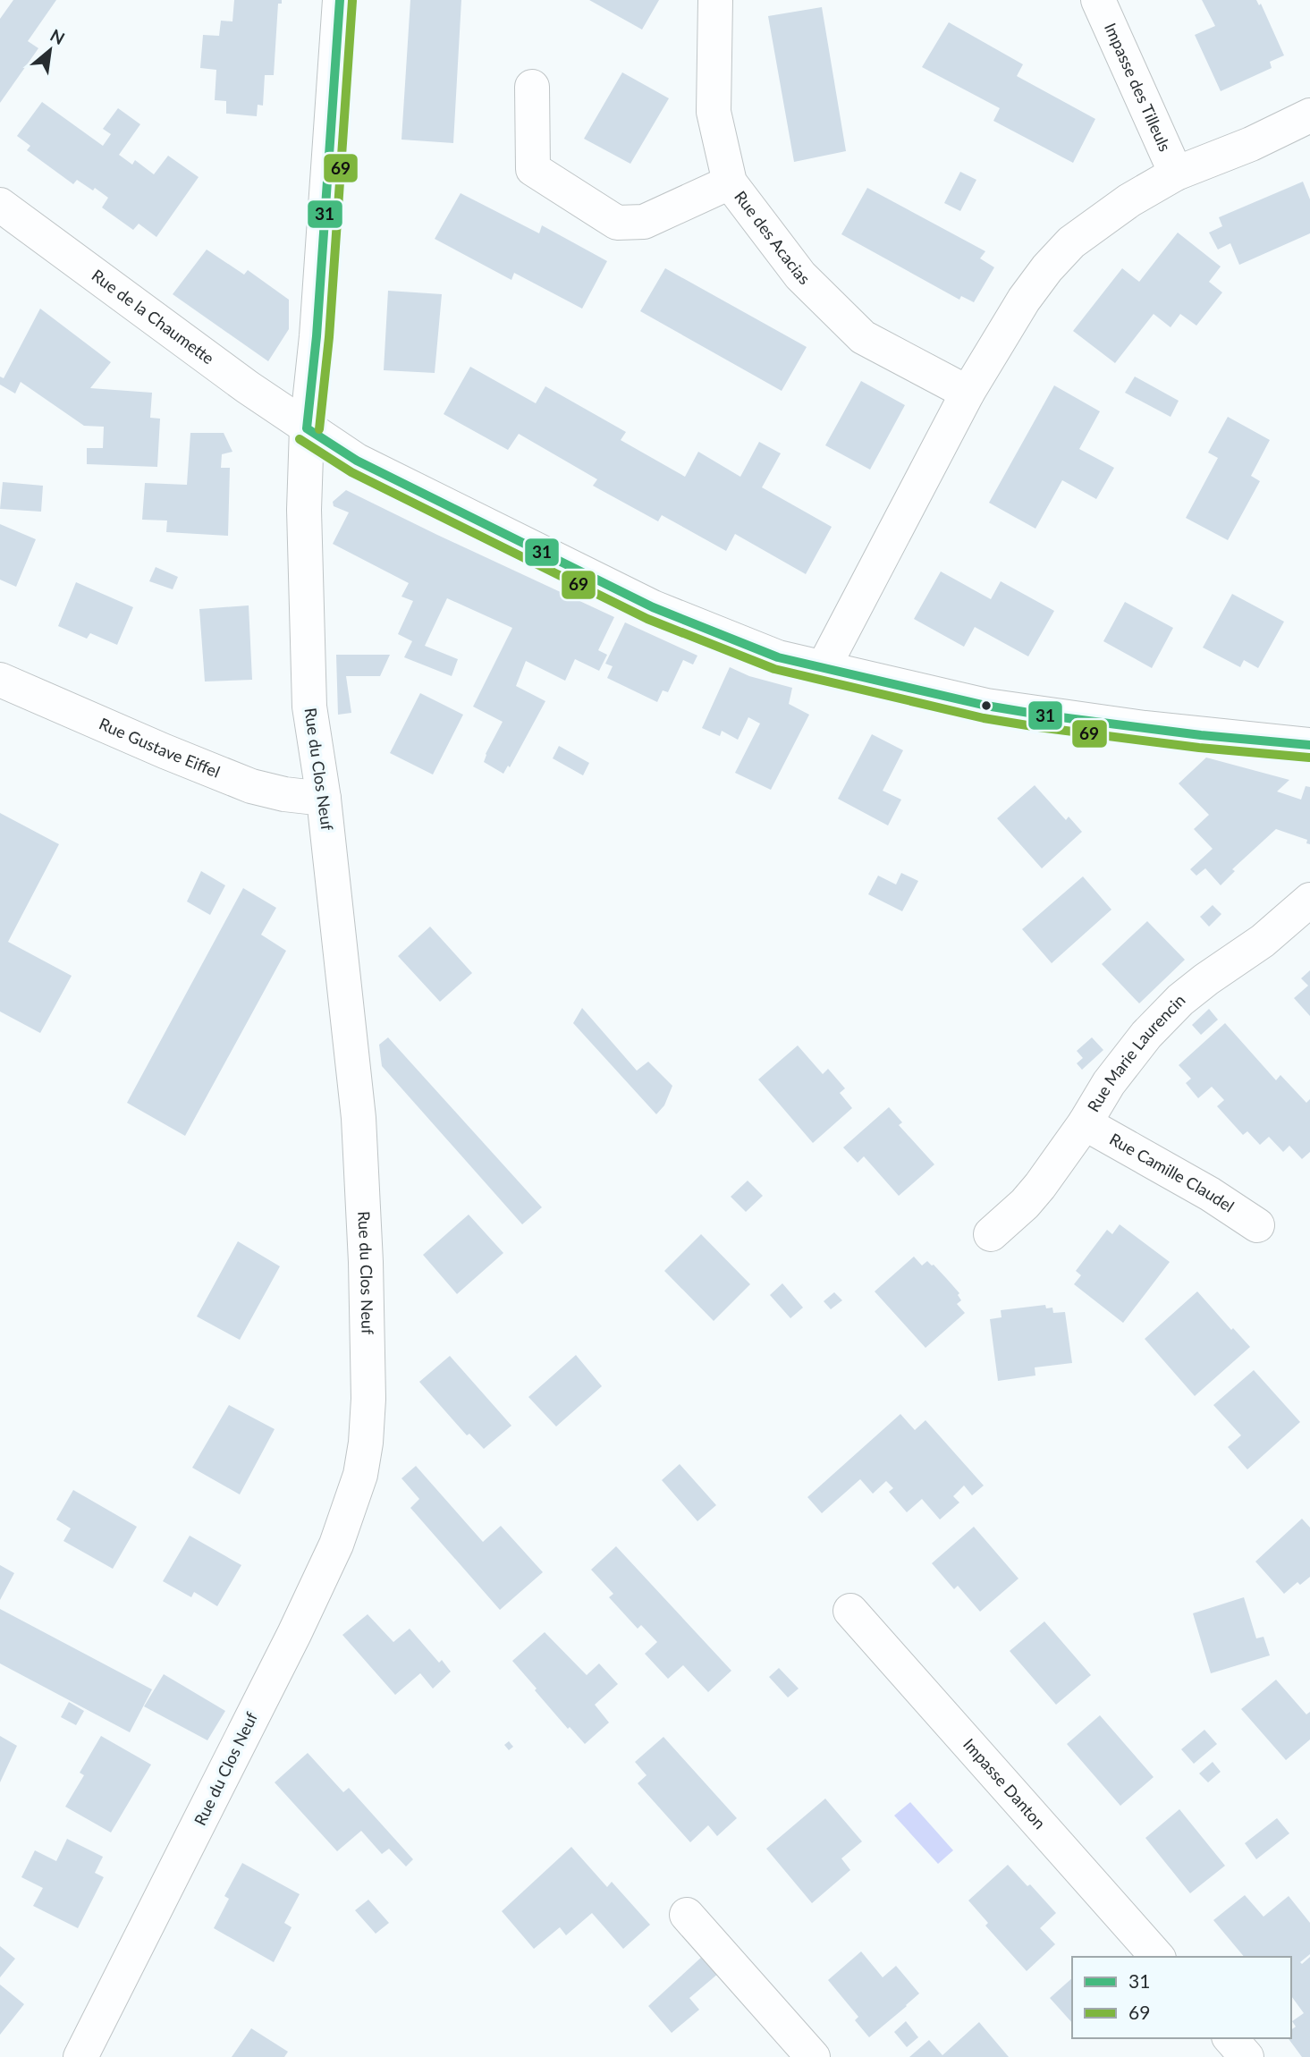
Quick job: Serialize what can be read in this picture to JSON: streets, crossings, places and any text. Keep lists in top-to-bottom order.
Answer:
{
  "streets": {
    "street": [
      "Impasse des Tilleuls",
      "Rue des Acacias",
      "Rue de la Chaumette",
      "Rue Gustave Eiffel",
      "Rue du Clos Neuf",
      "Rue Marie Laurencin",
      "Rue Camille Claudel",
      "Impasse Danton"
    ]
  },
  "crossings": [
    ["Rue de la Chaumette", "Rue du Clos Neuf"],
    ["Rue Gustave Eiffel", "Rue du Clos Neuf"],
    ["Rue Marie Laurencin", "Rue Camille Claudel"]
  ],
  "lines": ["transit line 31", "transit line 69"],
  "legend": ["31", "69"],
  "north": "top right"
}
